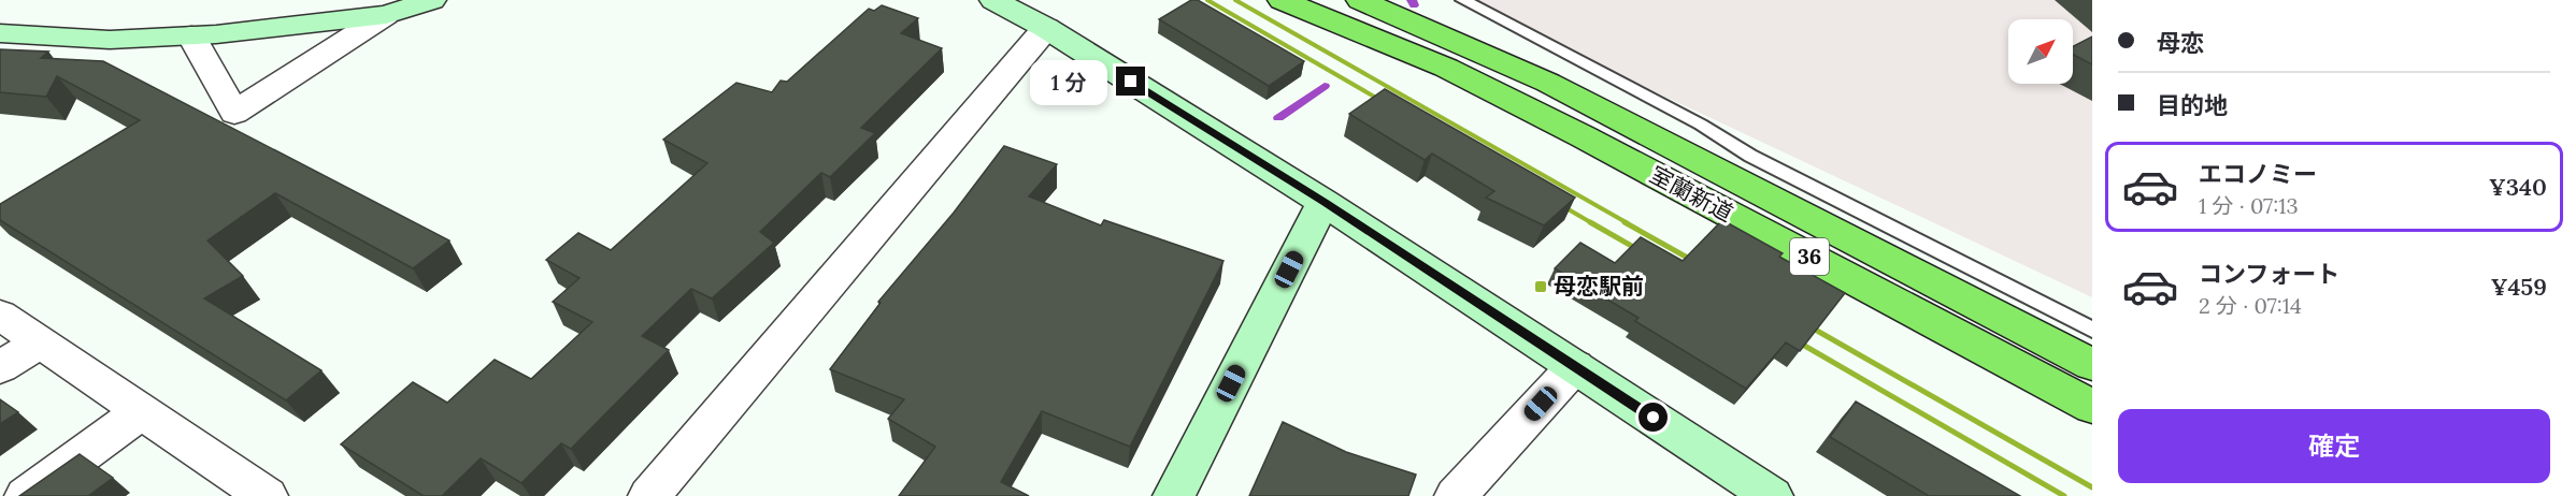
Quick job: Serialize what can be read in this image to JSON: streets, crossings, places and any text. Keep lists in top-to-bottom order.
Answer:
{
  "streets": {
    "highway": ["室蘭新道", "36"]
  },
  "places": {
    "transit": ["母恋駅前"]
  },
  "north": "top right",
  "page": {
    "banner": ["母恋", "目的地"],
    "bubble": "1 分",
    "list": [
      {
        "name": "エコノミー",
        "note": "1 分 · 07:13",
        "value": "¥340"
      },
      {
        "name": "コンフォート",
        "note": "2 分 · 07:14",
        "value": "¥459"
      }
    ],
    "buttons": "確定"
  }
}
